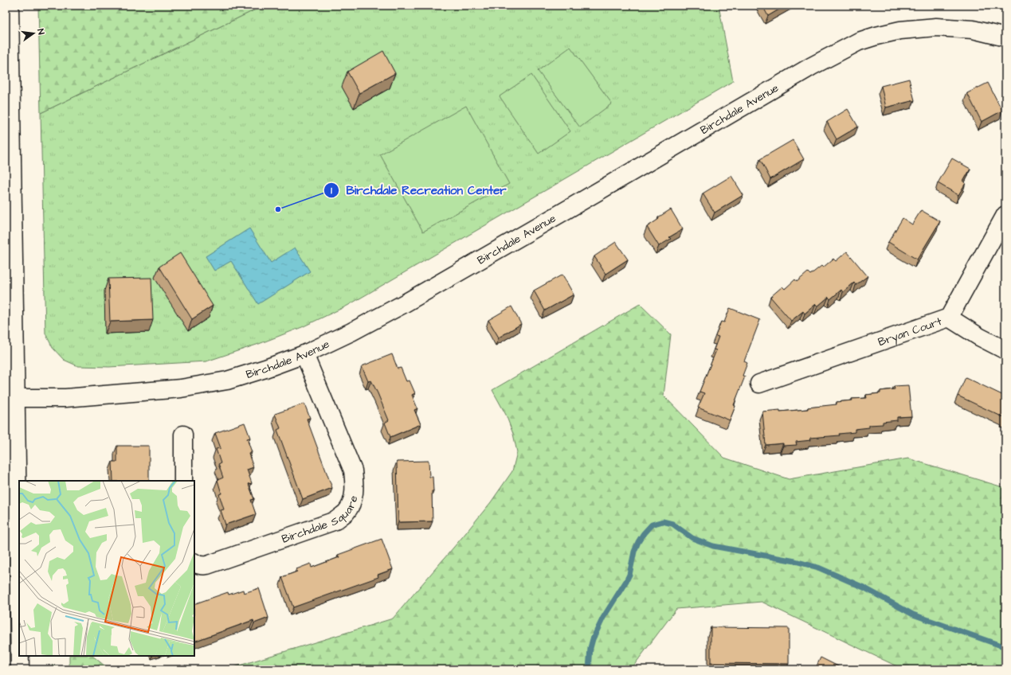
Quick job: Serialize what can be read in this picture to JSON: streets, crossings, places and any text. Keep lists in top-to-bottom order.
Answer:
{
  "streets": {
    "street": ["Birchdale Avenue", "Bryan Court", "Birchdale Square"]
  },
  "crossings": [
    ["Birchdale Avenue", "Birchdale Square"]
  ],
  "places": ["Birchdale Recreation Center"],
  "north": "right"
}
